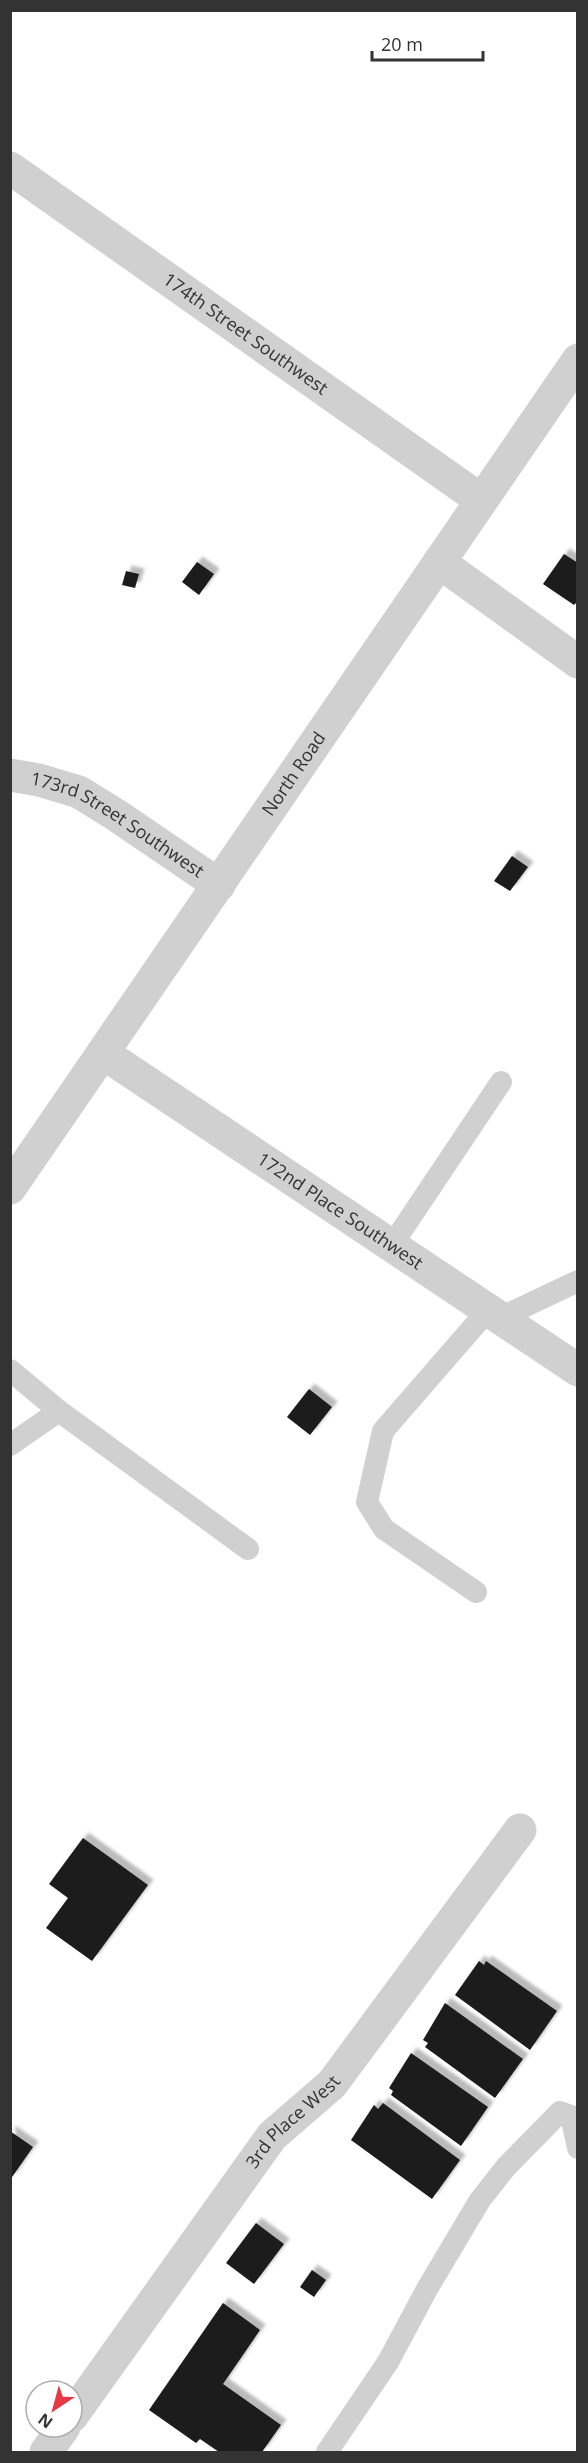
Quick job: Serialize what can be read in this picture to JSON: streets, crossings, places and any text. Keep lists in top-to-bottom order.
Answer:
{
  "streets": {
    "street": [
      "174th Street Southwest",
      "North Road",
      "173rd Street Southwest",
      "172nd Place Southwest",
      "3rd Place West"
    ]
  },
  "crossings": [
    ["174th Street Southwest", "North Road"],
    ["North Road", "173rd Street Southwest"],
    ["North Road", "172nd Place Southwest"]
  ],
  "scale_bar": "20 m",
  "north": "bottom left"
}
